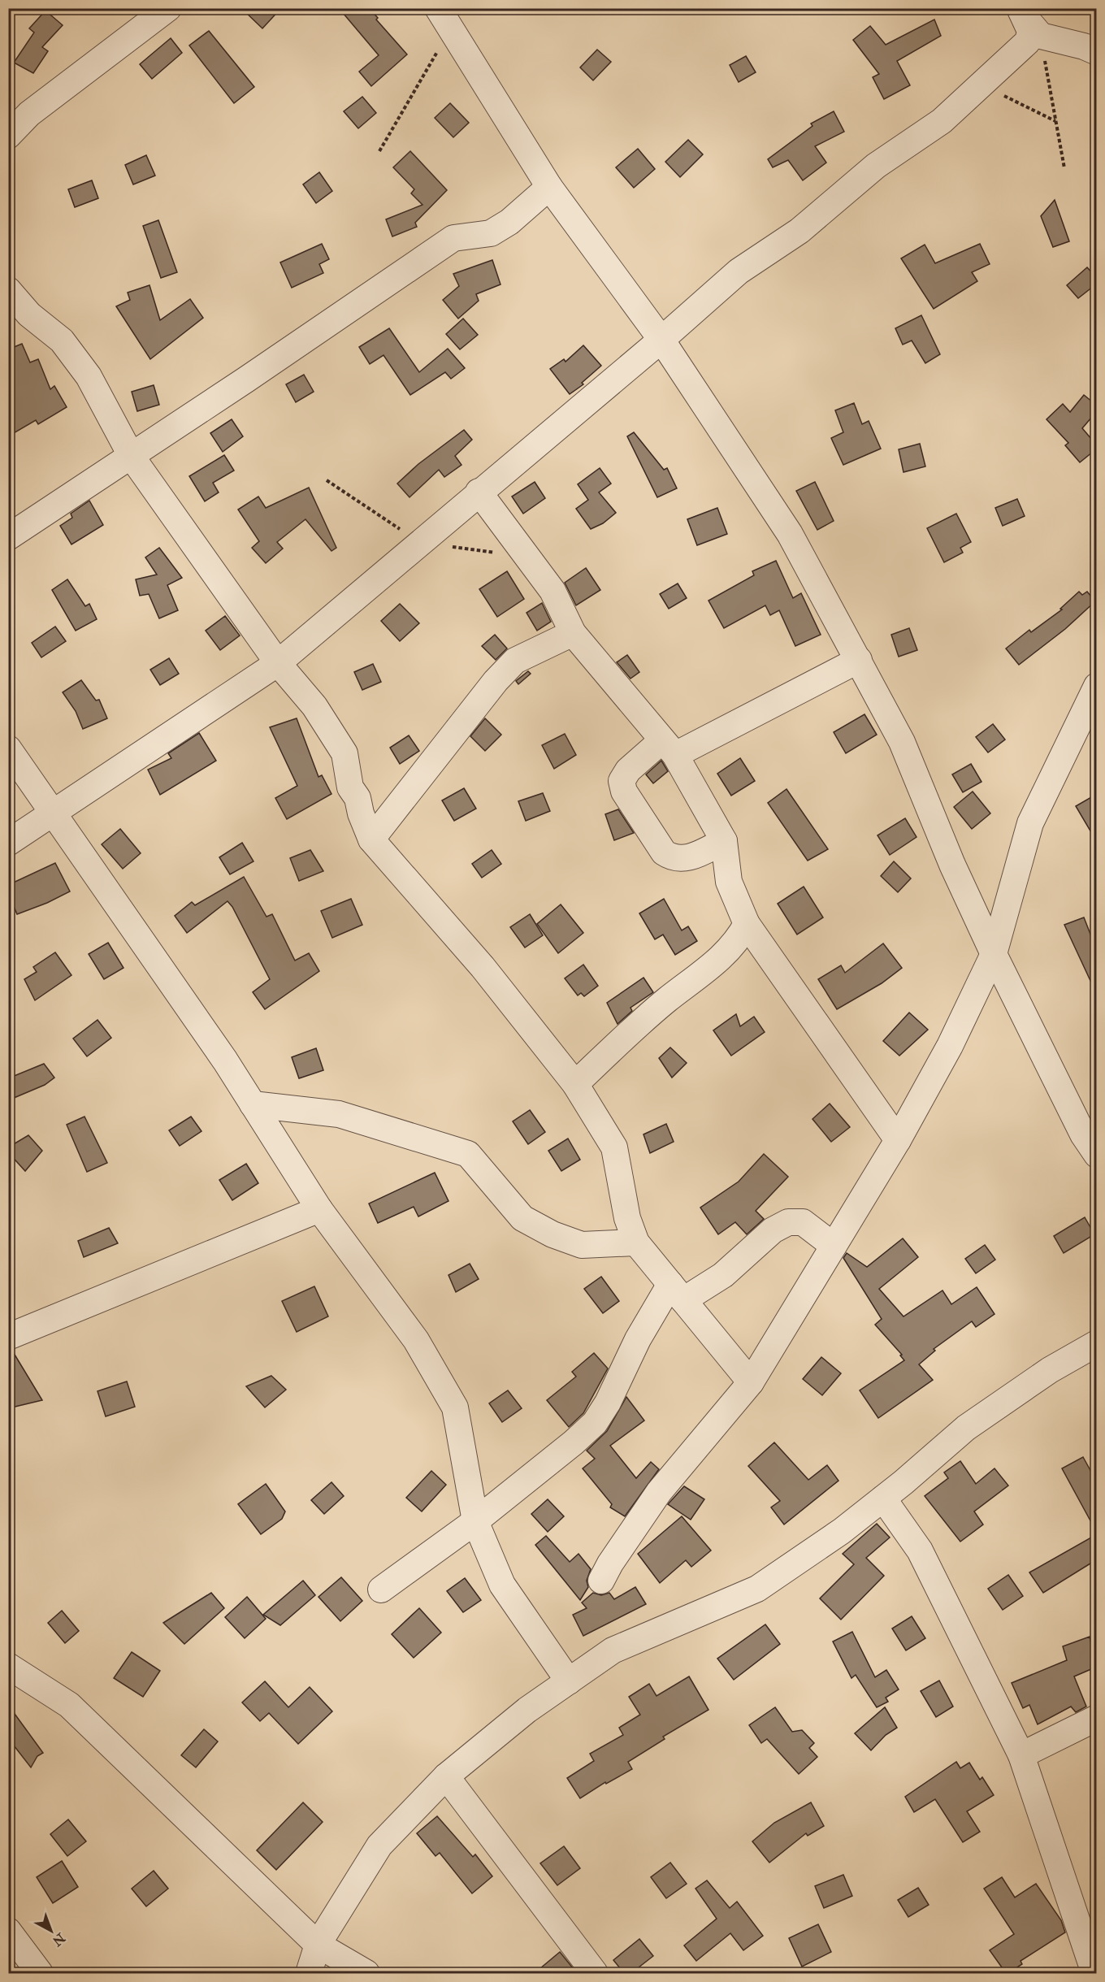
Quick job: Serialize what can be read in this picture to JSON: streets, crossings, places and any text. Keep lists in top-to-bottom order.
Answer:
{
  "north": "bottom right"
}
